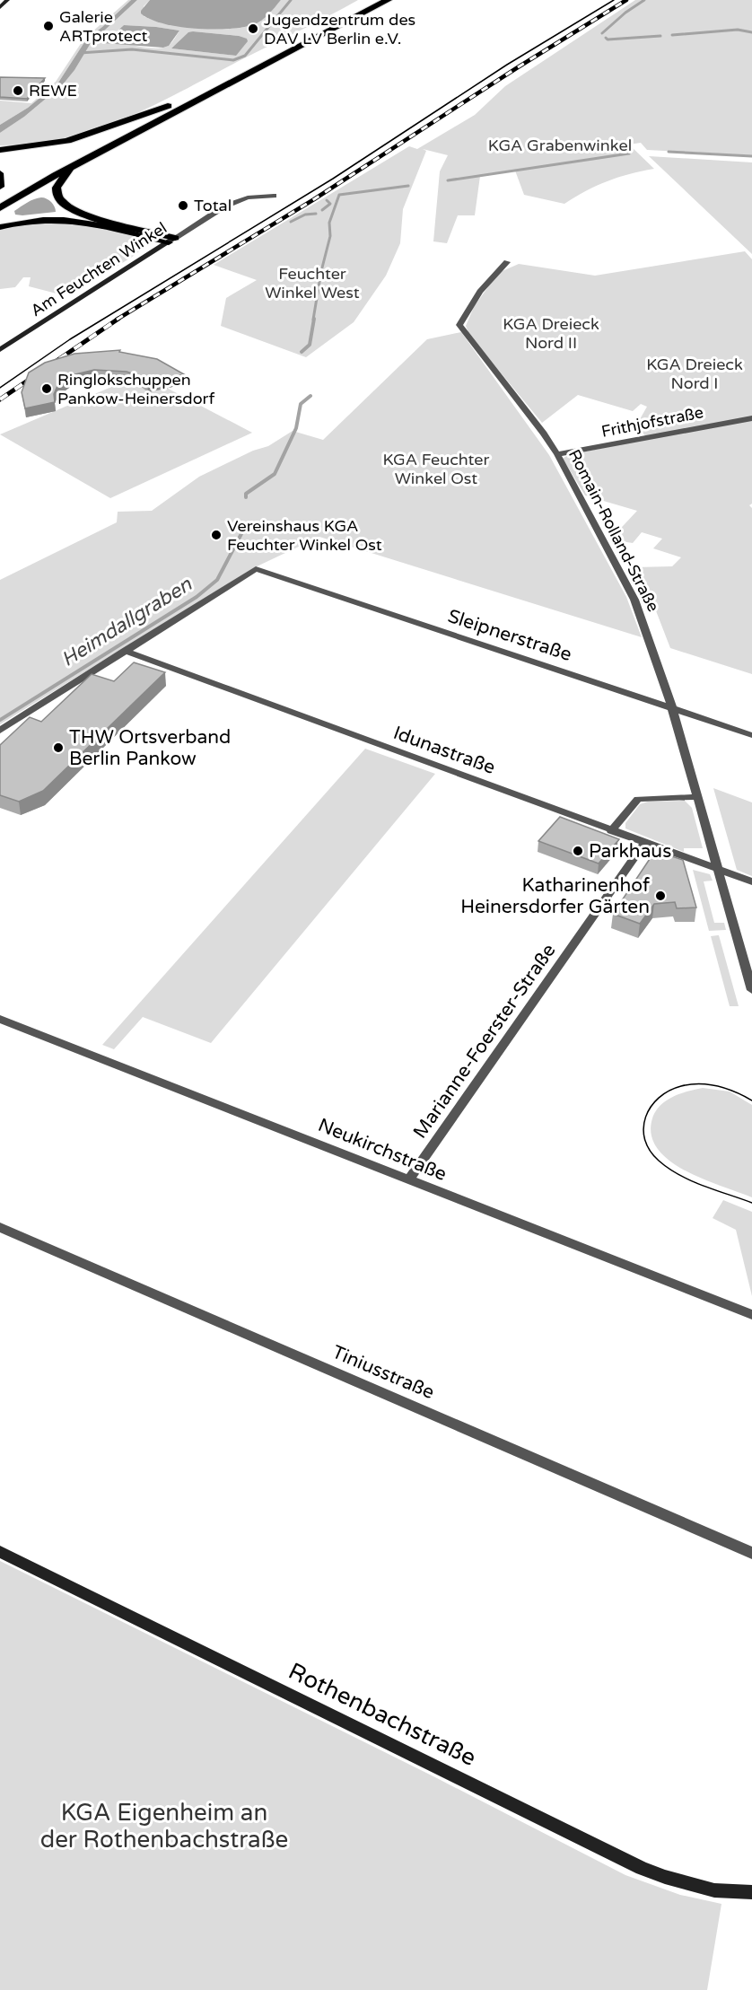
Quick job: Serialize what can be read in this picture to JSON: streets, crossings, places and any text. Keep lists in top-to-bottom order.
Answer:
{
  "streets": {
    "main road": ["Am Feuchten Winkel", "Rothenbachstraße"],
    "street": [
      "Frithjofstraße",
      "Romain-Rolland-Straße",
      "Sleipnerstraße",
      "Idunastraße",
      "Marianne-Foerster-Straße",
      "Neukirchstraße",
      "Tiniusstraße"
    ]
  },
  "crossings": [
    ["Frithjofstraße", "Romain-Rolland-Straße"],
    ["Romain-Rolland-Straße", "Sleipnerstraße"],
    ["Romain-Rolland-Straße", "Idunastraße"],
    ["Sleipnerstraße", "Idunastraße"],
    ["Idunastraße", "Marianne-Foerster-Straße"],
    ["Marianne-Foerster-Straße", "Neukirchstraße"]
  ],
  "water": ["Heimdallgraben"],
  "parks": [
    "KGA Grabenwinkel",
    "Feuchter Winkel West",
    "KGA Dreieck Nord II",
    "KGA Dreieck Nord I",
    "KGA Feuchter Winkel Ost",
    "KGA Eigenheim an der Rothenbachstraße"
  ],
  "places": [
    "Galerie ARTprotect",
    "Jugendzentrum des DAV LV Berlin e.V.",
    "REWE",
    "Total",
    "Ringlokschuppen Pankow-Heinersdorf",
    "Vereinshaus KGA Feuchter Winkel Ost",
    "THW Ortsverband Berlin Pankow",
    "Parkhaus",
    "Katharinenhof Heinersdorfer Gärten"
  ]
}
